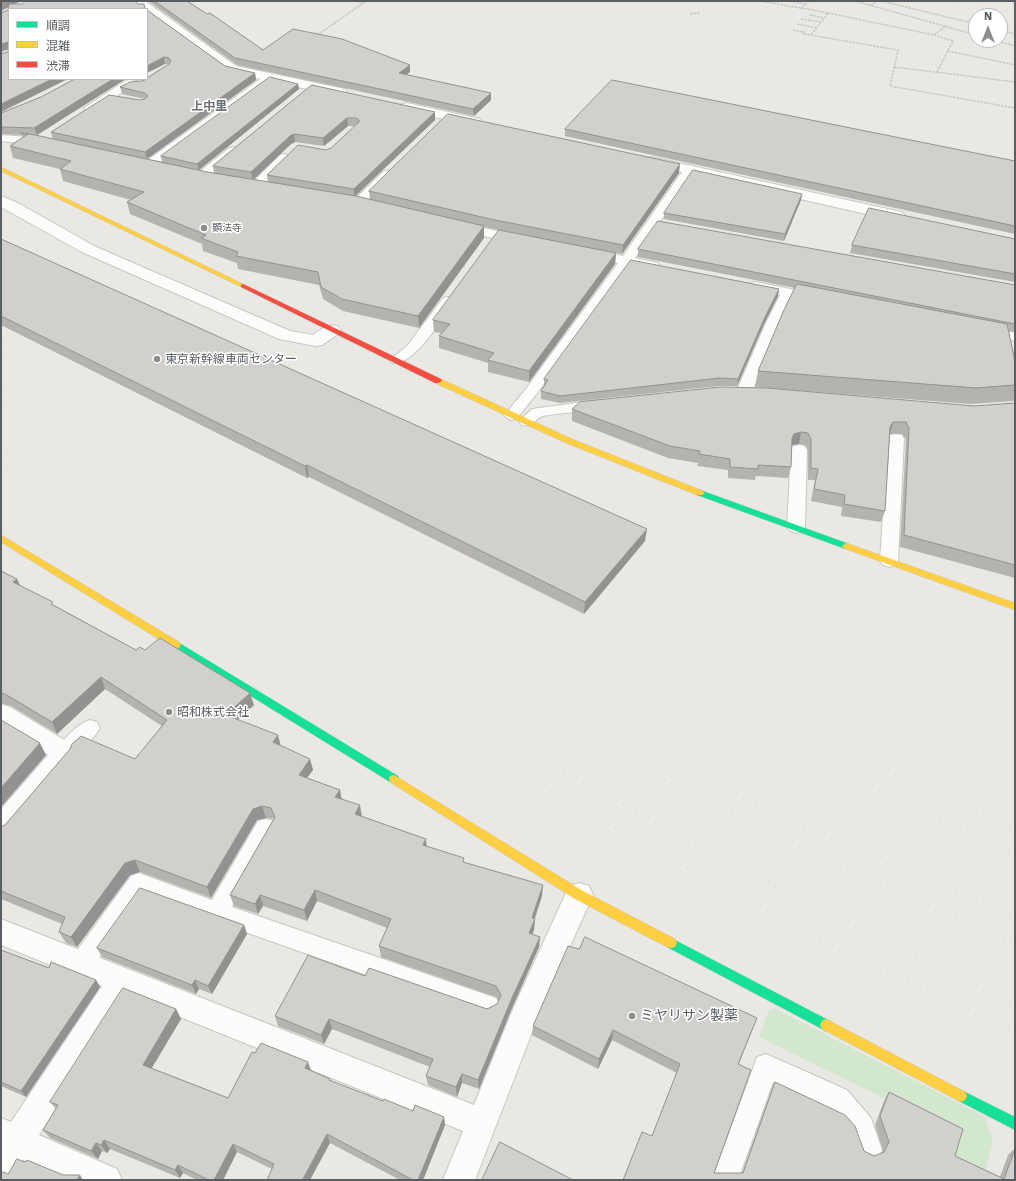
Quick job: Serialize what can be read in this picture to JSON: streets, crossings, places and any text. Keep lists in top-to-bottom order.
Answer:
{
  "districts": ["上中里"],
  "places": [
    "顕法寺",
    "東京新幹線車両センター",
    "昭和株式会社",
    "ミヤリサン製薬"
  ],
  "legend": ["順調", "混雑", "渋滞"],
  "north": "top"
}
